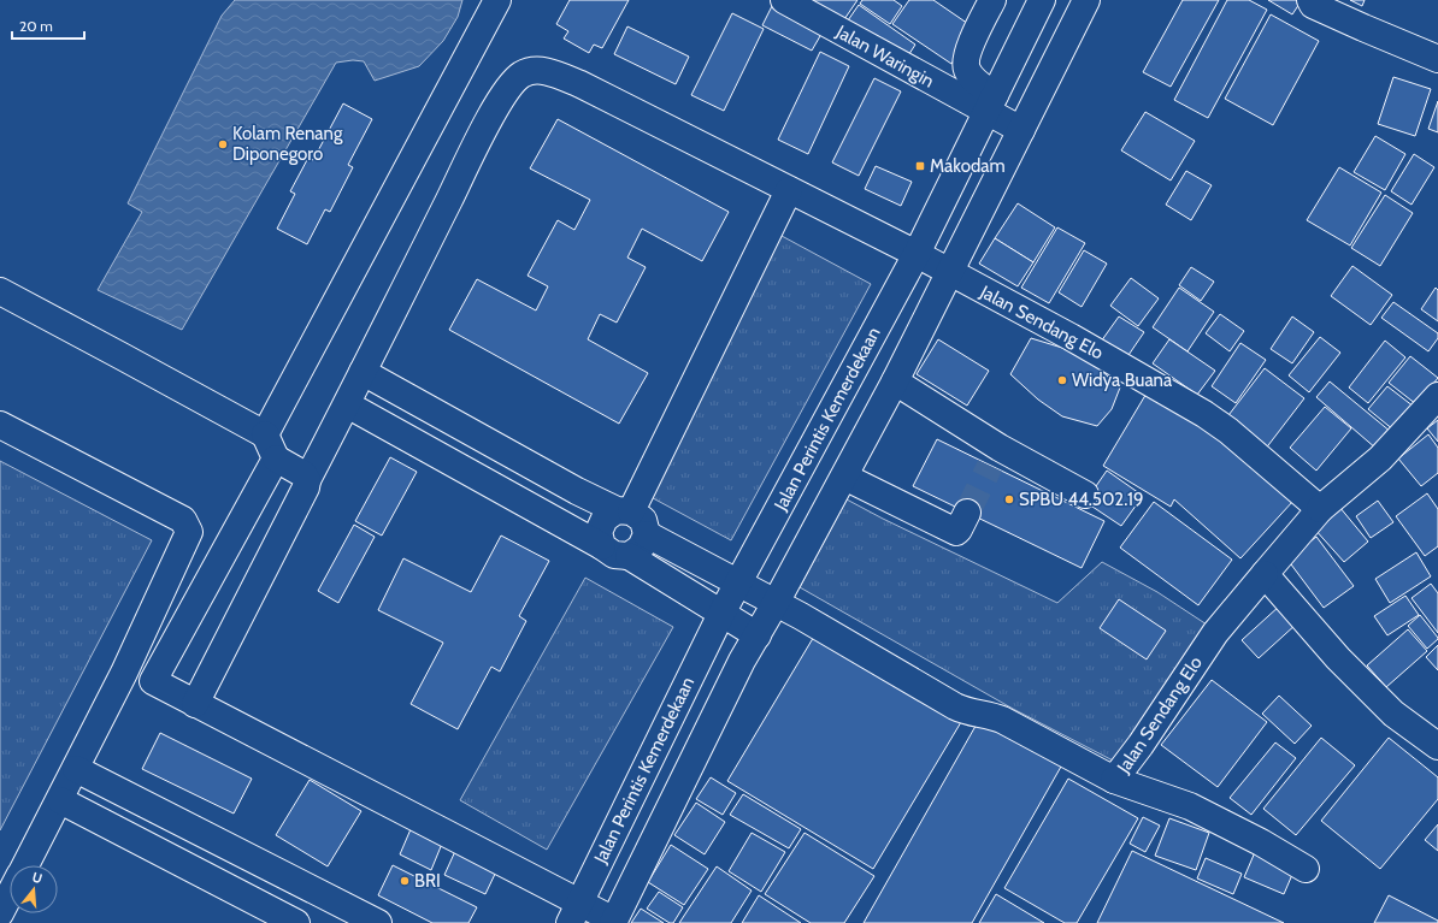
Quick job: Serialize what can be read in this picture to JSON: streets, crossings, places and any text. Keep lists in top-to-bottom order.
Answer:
{
  "streets": {
    "main road": ["Jalan Waringin", "Jalan Sendang Elo", "Jalan Perintis Kemerdekaan"]
  },
  "crossings": [
    ["Jalan Waringin", "Jalan Perintis Kemerdekaan"]
  ],
  "places": {
    "other": [
      "Kolam Renang Diponegoro",
      "Widya Buana",
      "SPBU 44.502.19",
      "BRI"
    ],
    "transit": ["Makodam"]
  },
  "scale_bar": "20 m",
  "north": "top"
}
